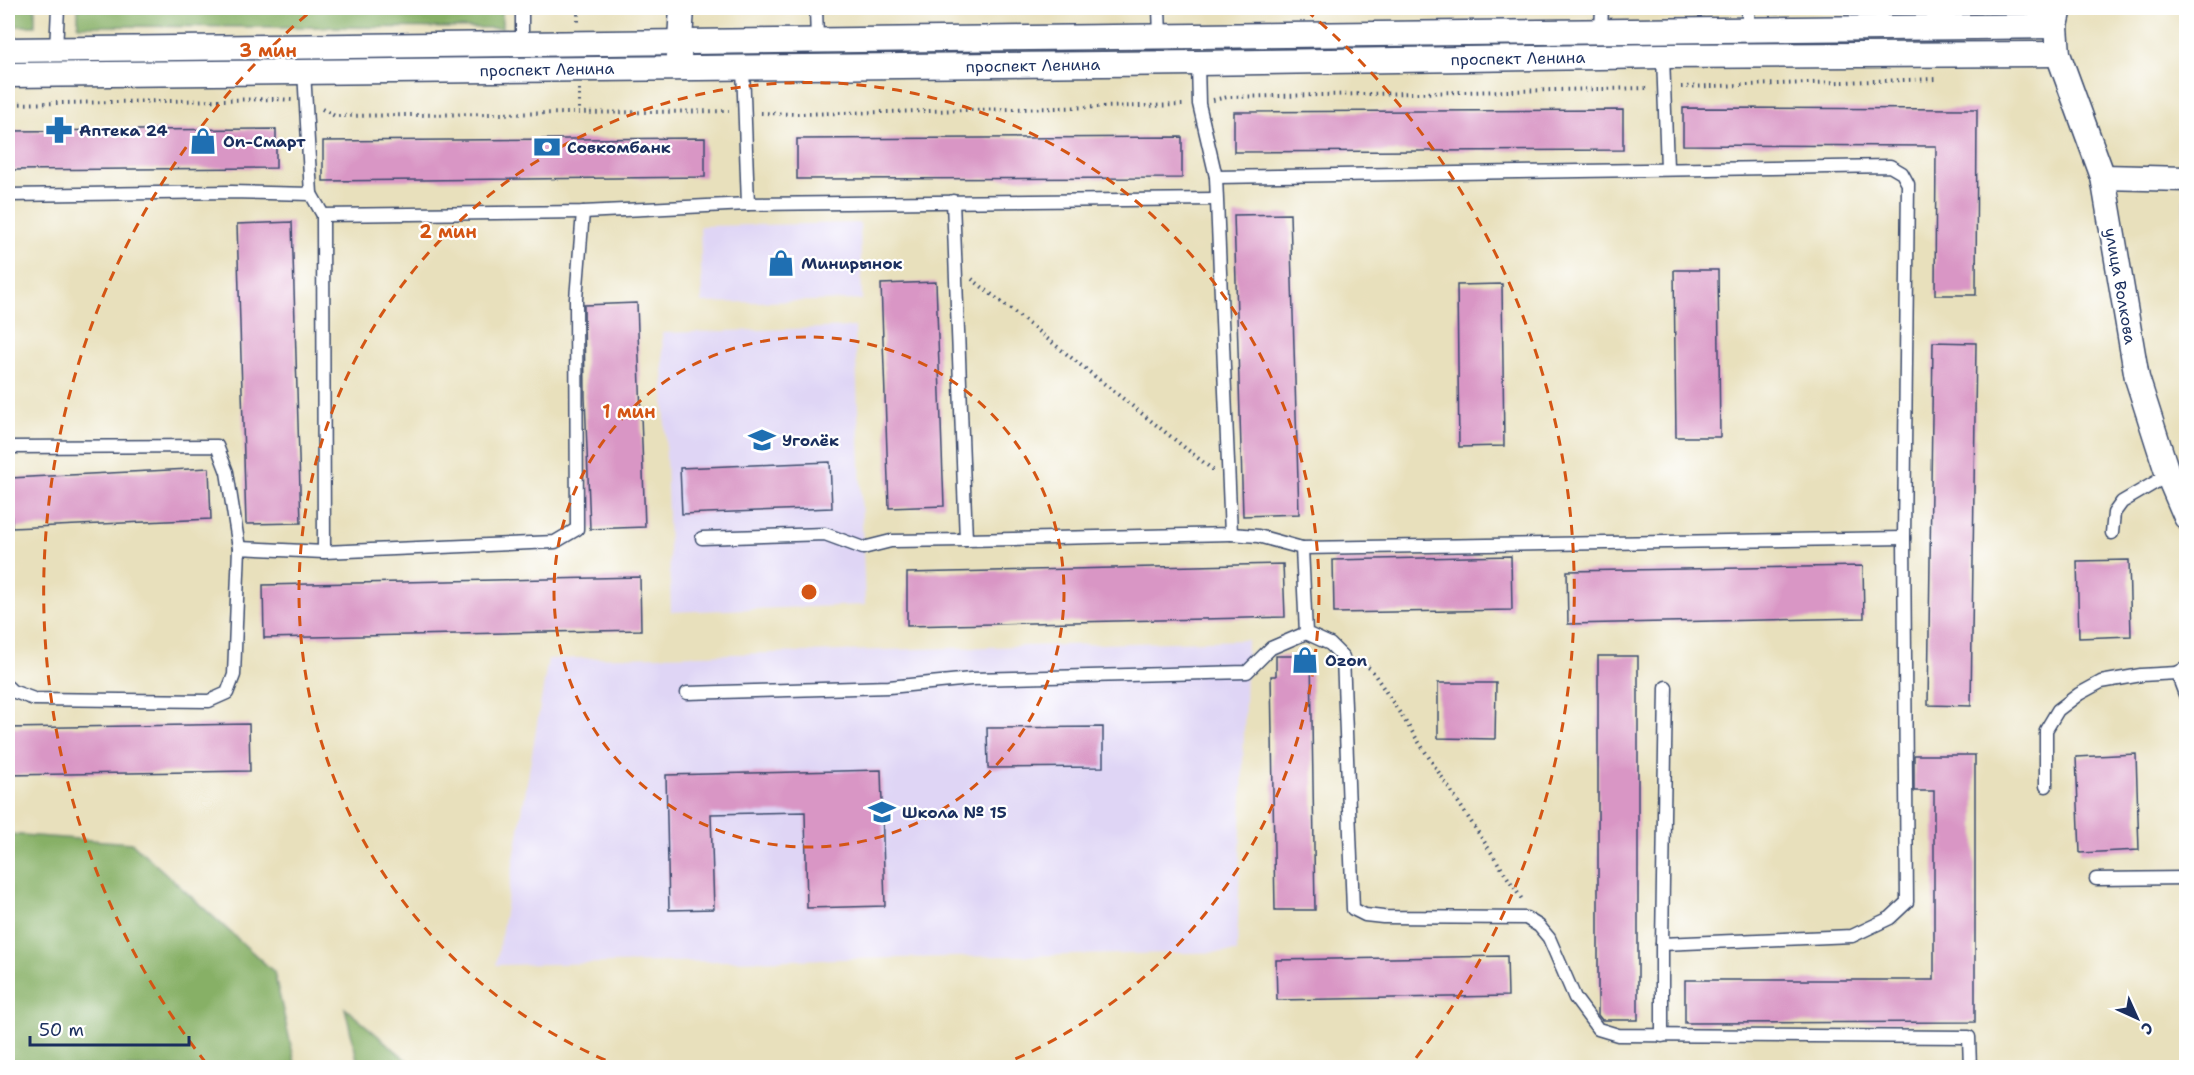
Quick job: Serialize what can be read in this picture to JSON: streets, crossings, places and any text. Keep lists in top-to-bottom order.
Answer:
{
  "streets": {
    "street": ["проспект Ленина", "улица Волкова"]
  },
  "crossings": [
    ["проспект Ленина", "улица Волкова"]
  ],
  "places": {
    "pharmacy": ["Аптека 24"],
    "shop": ["On-Смарт", "Минирынок", "Ozon"],
    "bank": ["Совкомбанк"],
    "school or university": ["Уголёк", "Школа № 15"]
  },
  "scale_bar": "50 m",
  "north": "bottom right",
  "rings": ["3 мин", "2 мин", "1 мин"]
}
